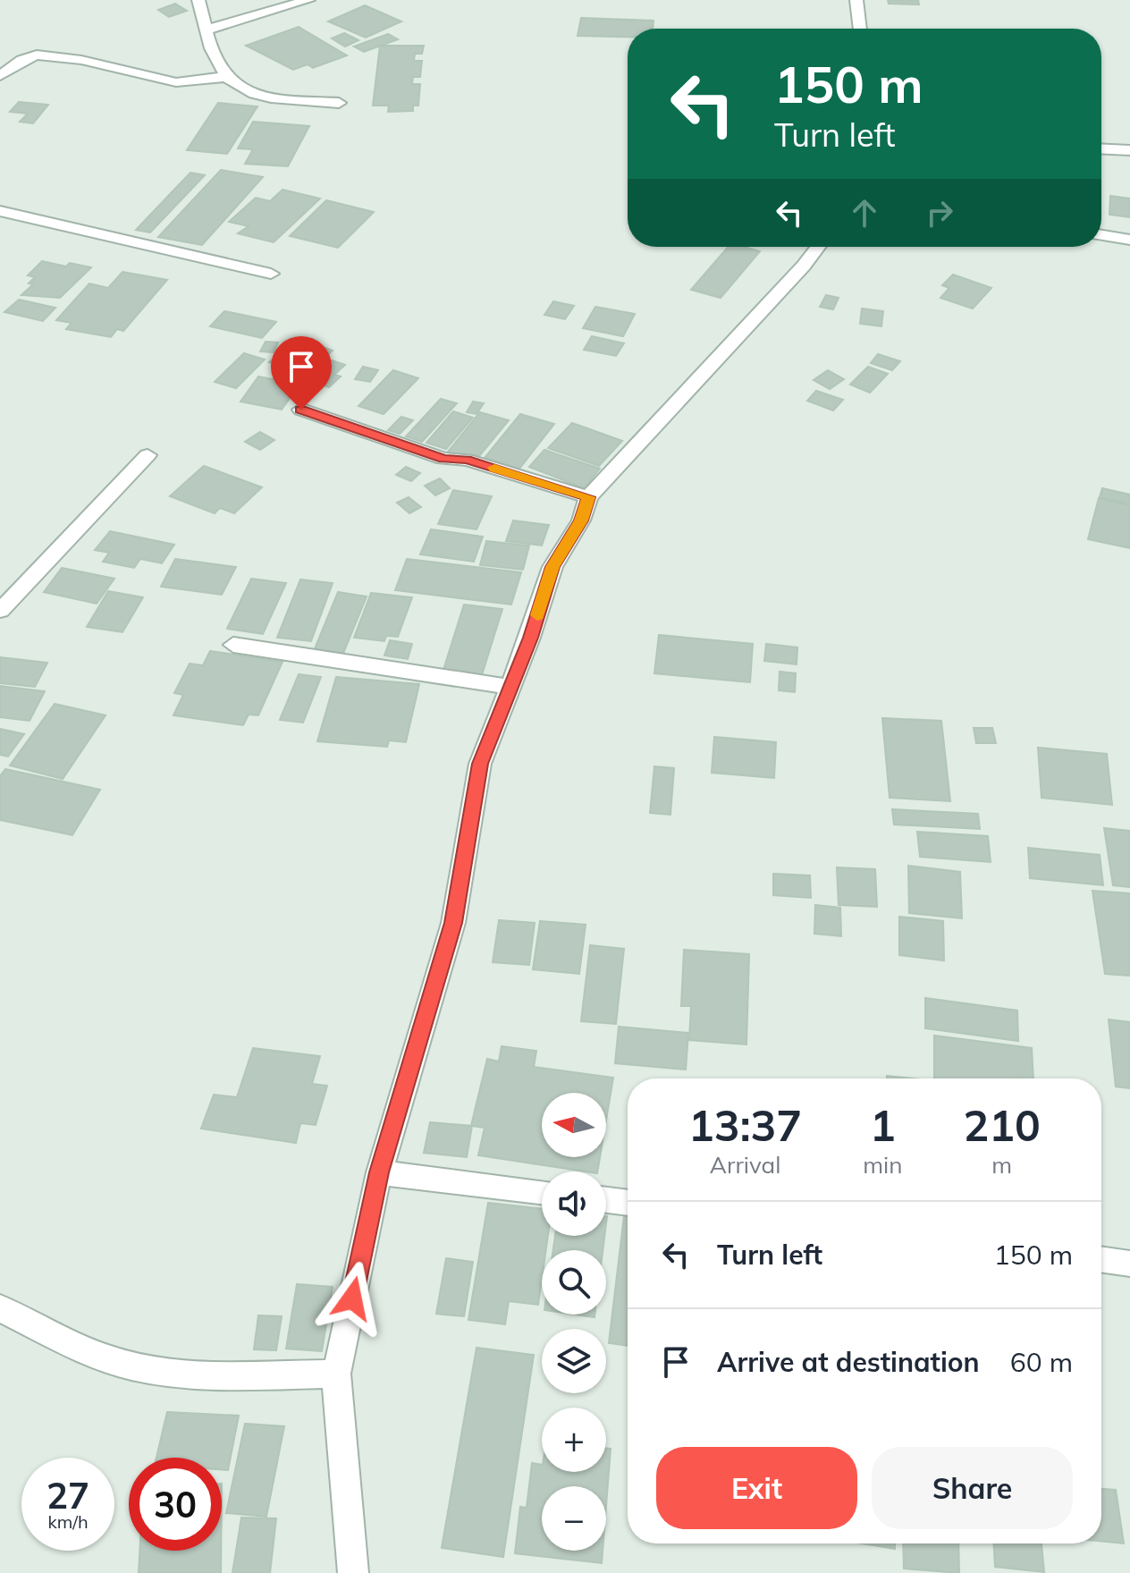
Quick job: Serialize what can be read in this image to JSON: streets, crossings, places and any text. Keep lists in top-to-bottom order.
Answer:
{
  "north": "left",
  "page": {
    "turn": ["150 m", "Turn left"],
    "eta": [
      "13:37",
      "Arrival",
      "1",
      "min",
      "210",
      "m"
    ],
    "map_buttons": ["+", "−"],
    "list": [
      {
        "name": "Turn left",
        "value": "150 m"
      },
      {
        "name": "Arrive at destination",
        "value": "60 m"
      }
    ],
    "buttons": ["Exit", "Share"],
    "speed": "27 km/h",
    "limit": "30"
  }
}
